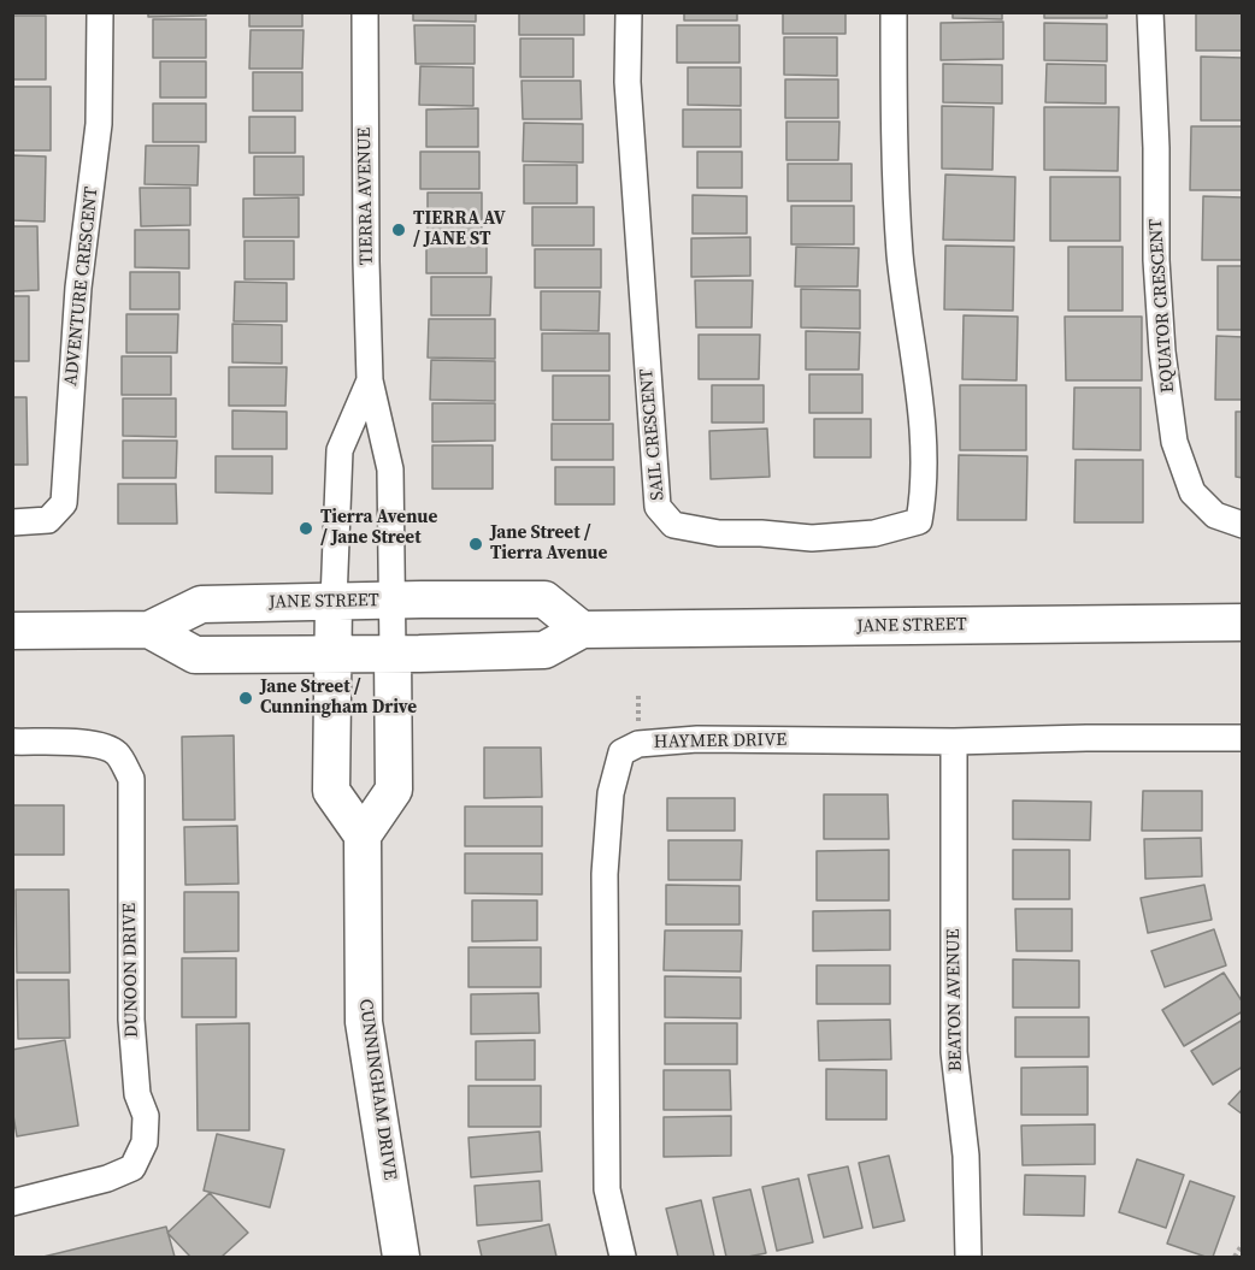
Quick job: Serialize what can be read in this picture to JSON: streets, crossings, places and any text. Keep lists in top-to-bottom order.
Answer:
{
  "streets": {
    "main road": ["JANE STREET", "CUNNINGHAM DRIVE"],
    "street": [
      "TIERRA AVENUE",
      "ADVENTURE CRESCENT",
      "EQUATOR CRESCENT",
      "SAIL CRESCENT",
      "HAYMER DRIVE",
      "DUNOON DRIVE",
      "BEATON AVENUE"
    ]
  },
  "crossings": [
    ["TIERRA AVENUE", "JANE STREET"],
    ["HAYMER DRIVE", "BEATON AVENUE"]
  ],
  "places": [
    "TIERRA AV / JANE ST",
    "Tierra Avenue / Jane Street",
    "Jane Street / Tierra Avenue",
    "Jane Street / Cunningham Drive"
  ]
}
